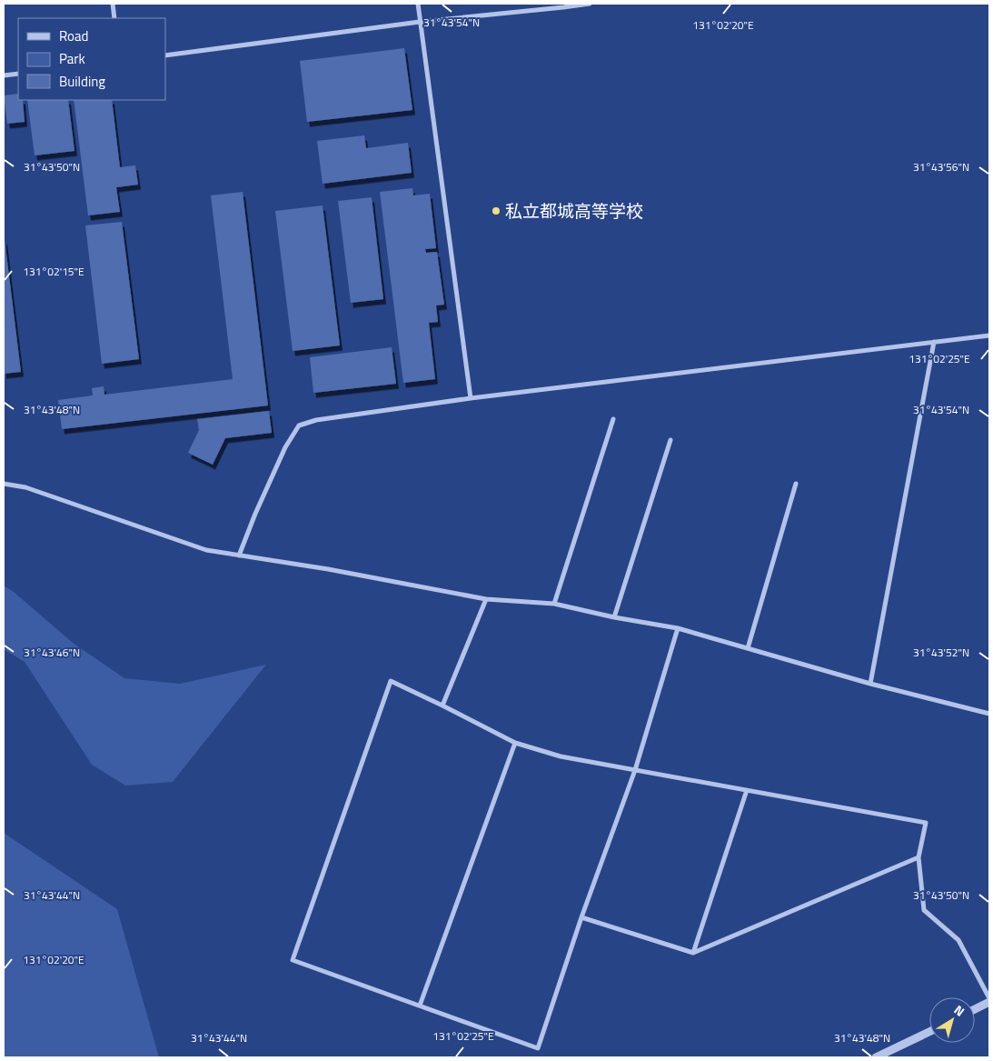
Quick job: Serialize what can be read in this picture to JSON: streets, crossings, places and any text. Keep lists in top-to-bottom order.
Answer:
{
  "places": ["私立都城高等学校"],
  "legend": ["Road", "Park", "Building"],
  "north": "top right",
  "coordinates": [
    "31°43'54\"N",
    "131°02'20\"E",
    "31°43'50\"N",
    "31°43'56\"N",
    "131°02'15\"E",
    "131°02'25\"E",
    "31°43'48\"N",
    "31°43'46\"N",
    "31°43'52\"N",
    "31°43'44\"N"
  ]
}
